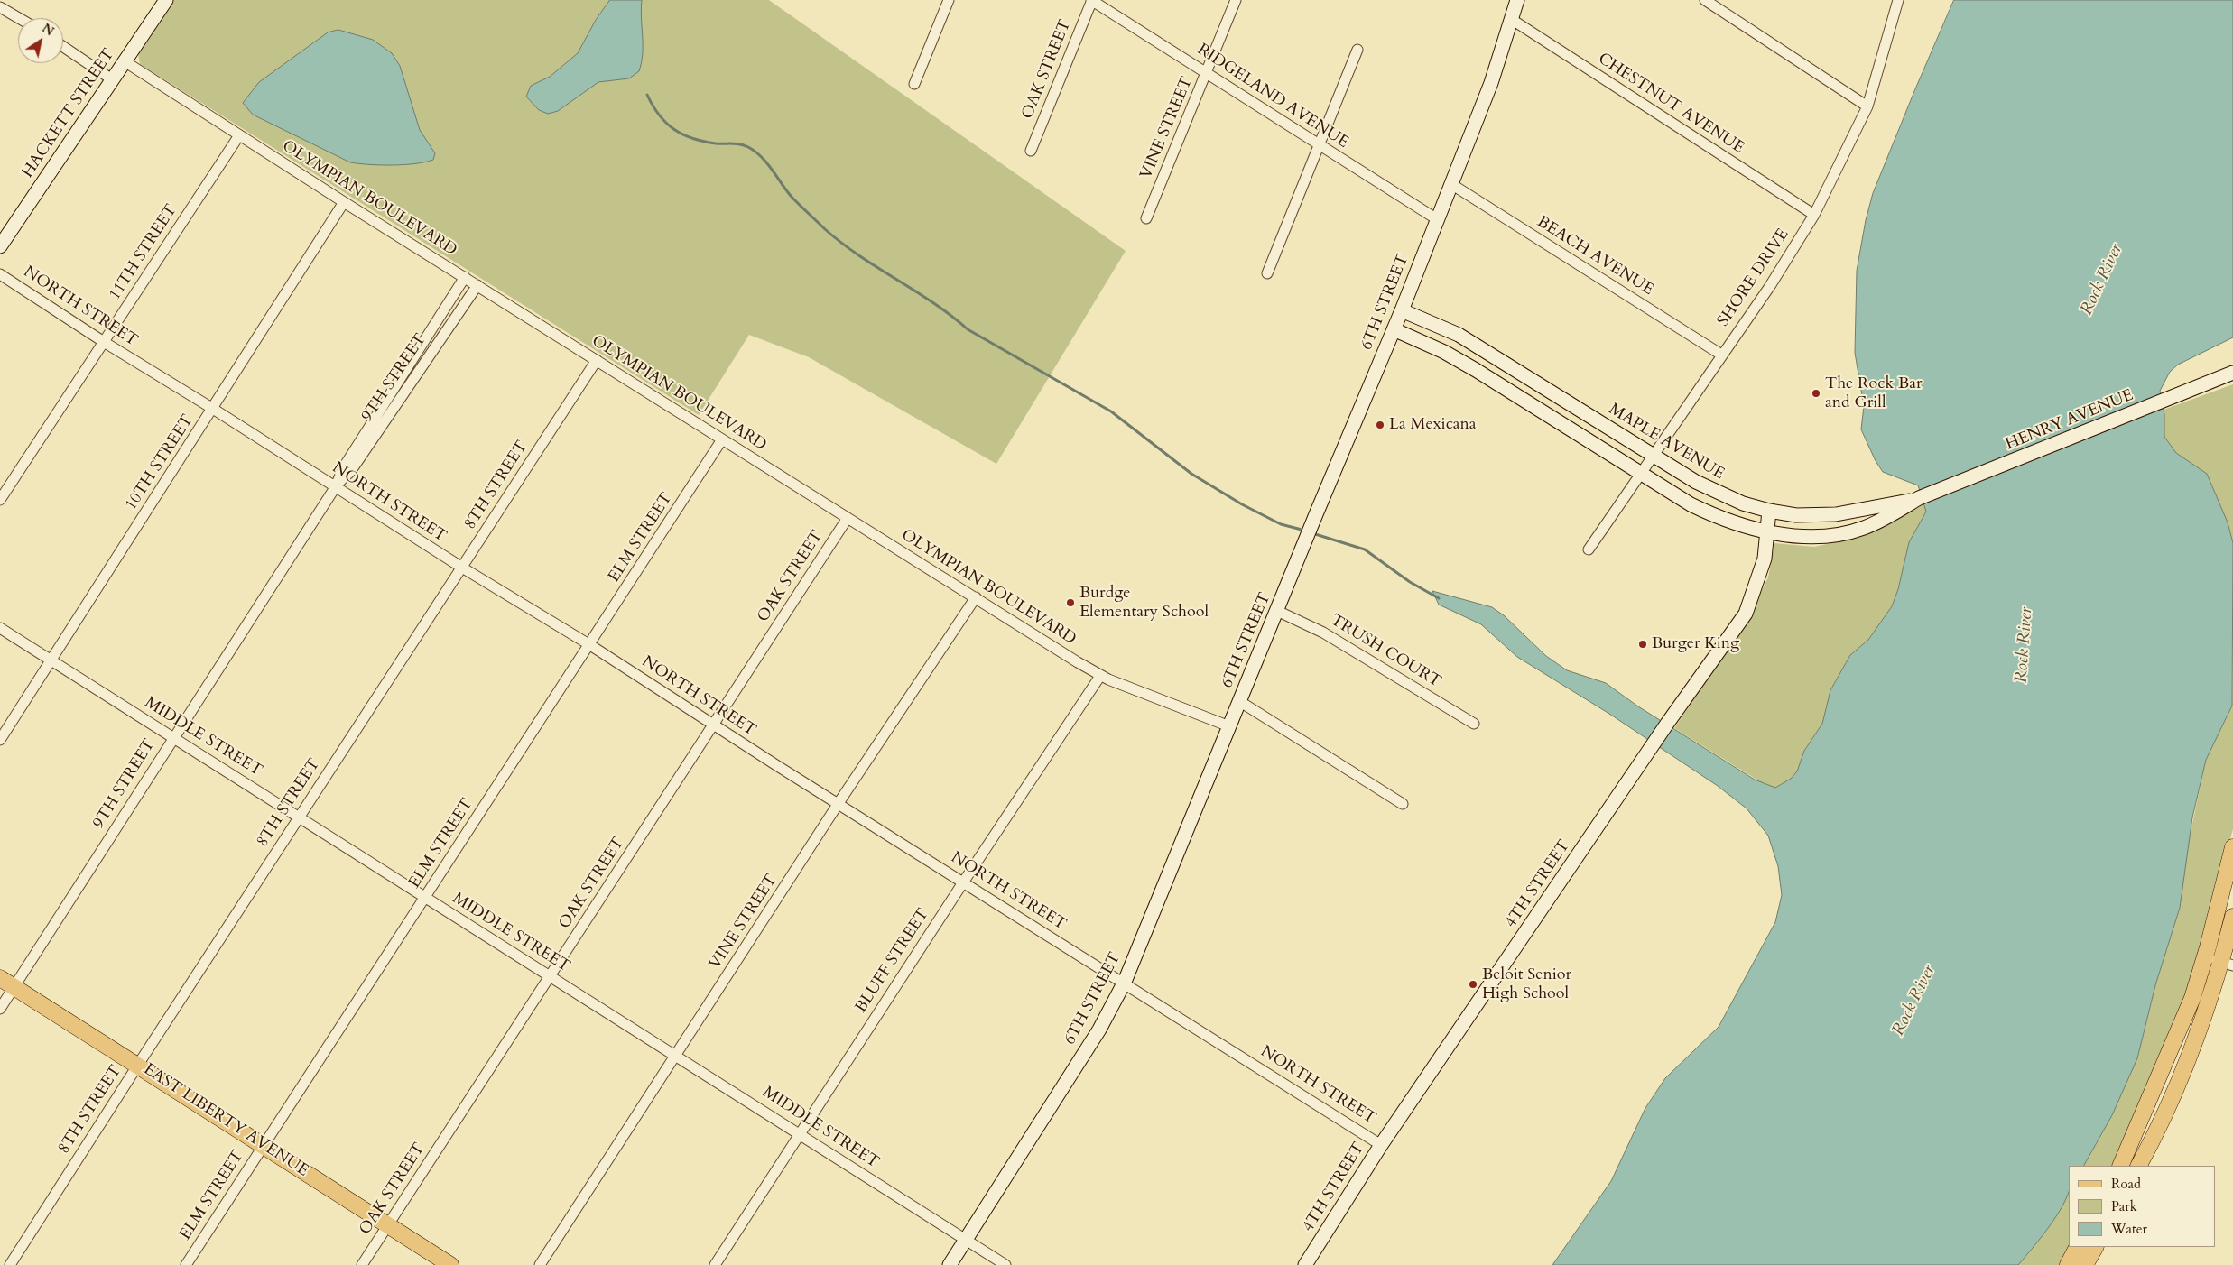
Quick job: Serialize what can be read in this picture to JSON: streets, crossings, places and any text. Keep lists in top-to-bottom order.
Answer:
{
  "streets": {
    "main road": ["EAST LIBERTY AVENUE"],
    "street": [
      "OAK STREET",
      "RIDGELAND AVENUE",
      "CHESTNUT AVENUE",
      "HACKETT STREET",
      "VINE STREET",
      "OLYMPIAN BOULEVARD",
      "11TH STREET",
      "BEACH AVENUE",
      "SHORE DRIVE",
      "6TH STREET",
      "NORTH STREET",
      "9TH STREET",
      "HENRY AVENUE",
      "MAPLE AVENUE",
      "10TH STREET",
      "8TH STREET",
      "ELM STREET",
      "TRUSH COURT",
      "MIDDLE STREET",
      "4TH STREET",
      "BLUFF STREET"
    ]
  },
  "crossings": [
    ["OAK STREET", "RIDGELAND AVENUE"],
    ["OAK STREET", "OLYMPIAN BOULEVARD"],
    ["OAK STREET", "NORTH STREET"],
    ["OAK STREET", "MIDDLE STREET"],
    ["OAK STREET", "EAST LIBERTY AVENUE"],
    ["RIDGELAND AVENUE", "VINE STREET"],
    ["RIDGELAND AVENUE", "6TH STREET"],
    ["CHESTNUT AVENUE", "SHORE DRIVE"],
    ["CHESTNUT AVENUE", "6TH STREET"],
    ["HACKETT STREET", "OLYMPIAN BOULEVARD"],
    ["VINE STREET", "OLYMPIAN BOULEVARD"],
    ["VINE STREET", "NORTH STREET"],
    ["VINE STREET", "MIDDLE STREET"],
    ["OLYMPIAN BOULEVARD", "11TH STREET"],
    ["OLYMPIAN BOULEVARD", "6TH STREET"],
    ["OLYMPIAN BOULEVARD", "9TH STREET"],
    ["OLYMPIAN BOULEVARD", "10TH STREET"],
    ["OLYMPIAN BOULEVARD", "8TH STREET"],
    ["OLYMPIAN BOULEVARD", "ELM STREET"],
    ["OLYMPIAN BOULEVARD", "BLUFF STREET"],
    ["11TH STREET", "NORTH STREET"],
    ["BEACH AVENUE", "SHORE DRIVE"],
    ["BEACH AVENUE", "6TH STREET"],
    ["SHORE DRIVE", "MAPLE AVENUE"],
    ["6TH STREET", "NORTH STREET"],
    ["6TH STREET", "MAPLE AVENUE"],
    ["6TH STREET", "TRUSH COURT"],
    ["6TH STREET", "MIDDLE STREET"],
    ["NORTH STREET", "9TH STREET"],
    ["NORTH STREET", "10TH STREET"],
    ["NORTH STREET", "8TH STREET"],
    ["NORTH STREET", "ELM STREET"],
    ["NORTH STREET", "4TH STREET"],
    ["NORTH STREET", "BLUFF STREET"],
    ["9TH STREET", "MIDDLE STREET"],
    ["9TH STREET", "EAST LIBERTY AVENUE"],
    ["HENRY AVENUE", "MAPLE AVENUE"],
    ["MAPLE AVENUE", "4TH STREET"],
    ["10TH STREET", "MIDDLE STREET"],
    ["8TH STREET", "MIDDLE STREET"],
    ["8TH STREET", "EAST LIBERTY AVENUE"],
    ["ELM STREET", "MIDDLE STREET"],
    ["ELM STREET", "EAST LIBERTY AVENUE"],
    ["MIDDLE STREET", "BLUFF STREET"]
  ],
  "water": ["Rock River"],
  "places": [
    "The Rock Bar and Grill",
    "La Mexicana",
    "Burdge Elementary School",
    "Burger King",
    "Beloit Senior High School"
  ],
  "legend": ["Road", "Park", "Water"],
  "north": "top right"
}
